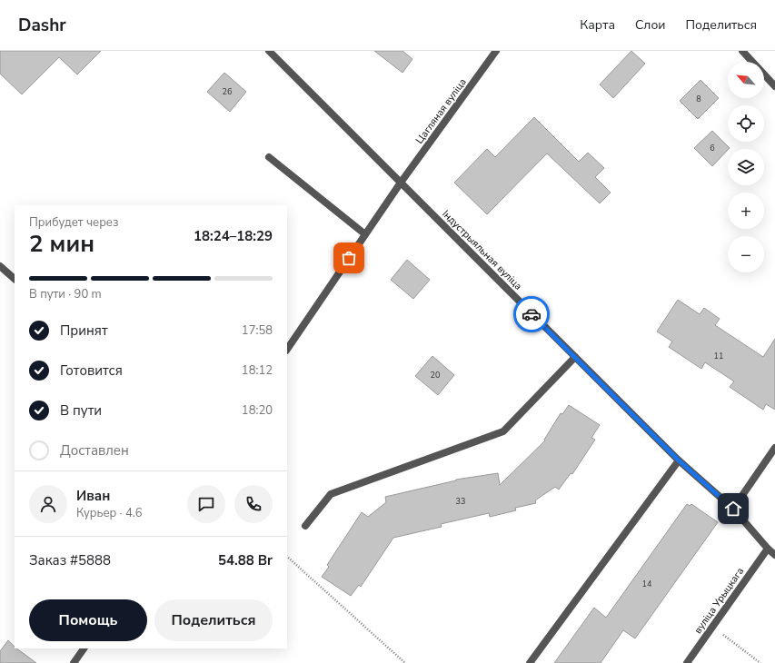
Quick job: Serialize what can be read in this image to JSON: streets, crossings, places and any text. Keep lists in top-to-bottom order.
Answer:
{
  "streets": {
    "street": ["Цагляная вуліца", "Індустрыяльная вуліца", "вуліца Урыцкага"]
  },
  "crossings": [
    ["Цагляная вуліца", "Індустрыяльная вуліца"],
    ["Індустрыяльная вуліца", "вуліца Урыцкага"]
  ],
  "house_numbers": [
    "26",
    "8",
    "6",
    "11",
    "20",
    "33",
    "14"
  ],
  "north": "top left",
  "page": {
    "header": "Dashr",
    "nav": ["Карта", "Слои", "Поделиться"],
    "map_buttons": ["+", "−"],
    "heading": ["2 мин", "Прибудет через", "18:24–18:29"],
    "panel": [
      "Иван",
      "Курьер · 4.6",
      "Заказ #5888",
      "54.88 Br"
    ],
    "bar": "В пути · 90 m",
    "list": [
      ["Принят", "17:58"],
      ["Готовится", "18:12"],
      ["В пути", "18:20"],
      "Доставлен"
    ],
    "buttons": ["Помощь", "Поделиться"]
  }
}
